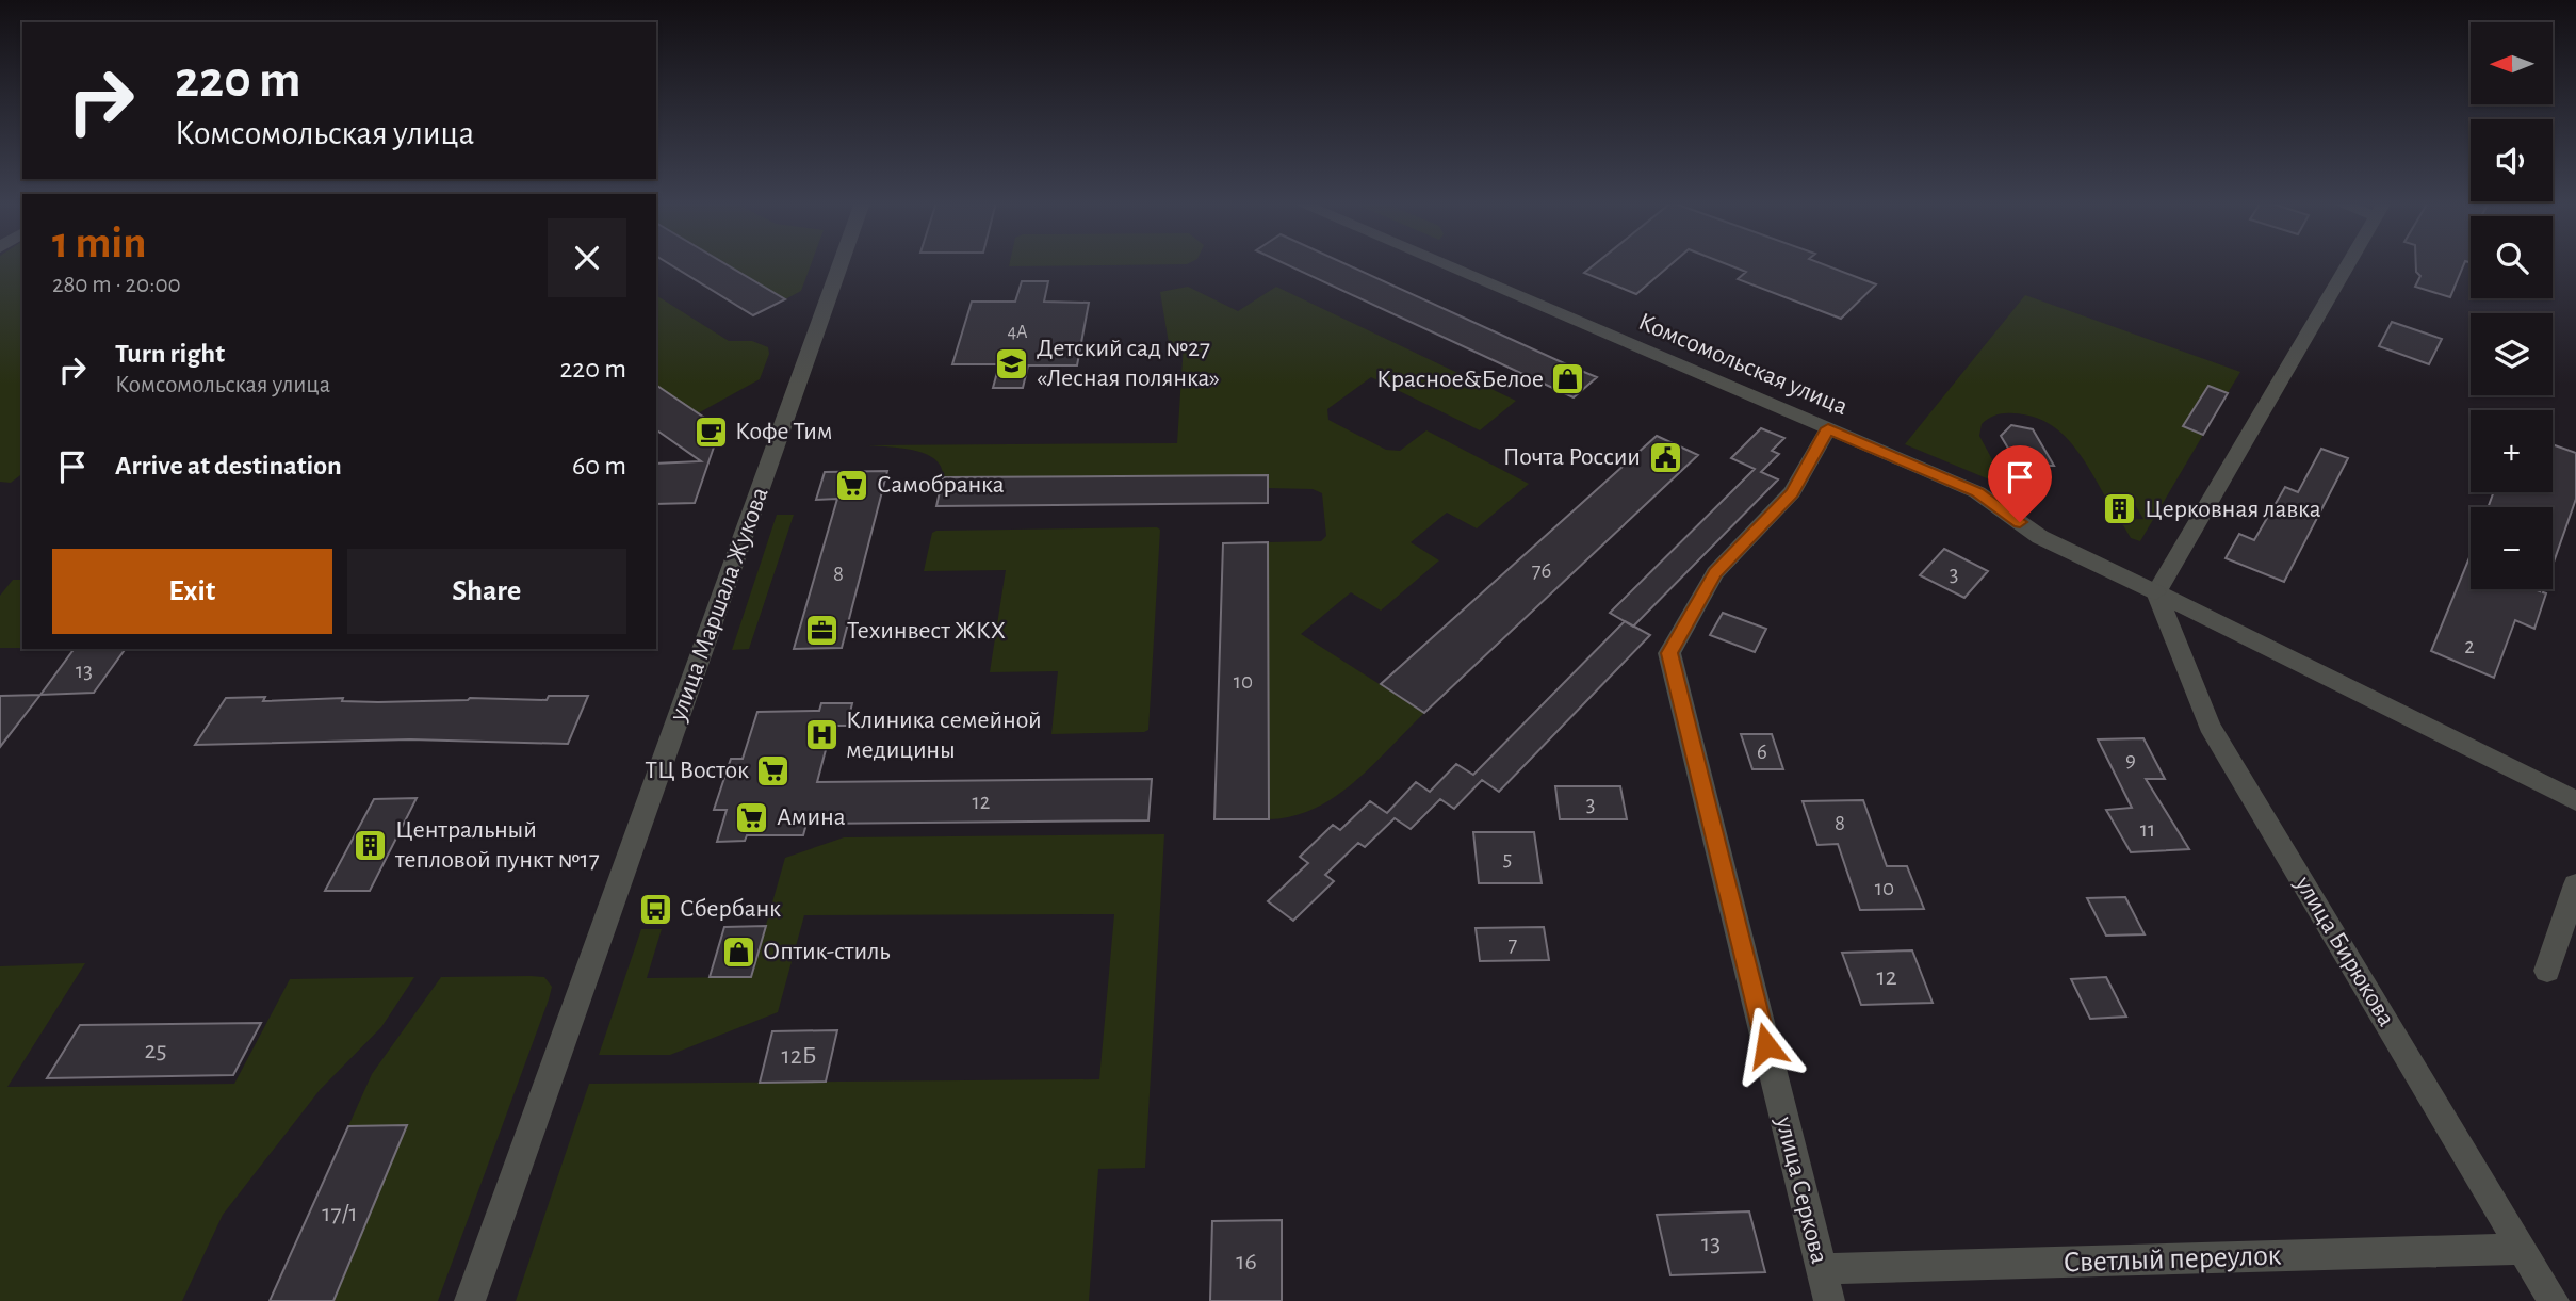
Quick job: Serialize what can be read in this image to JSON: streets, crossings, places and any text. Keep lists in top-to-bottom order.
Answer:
{
  "streets": {
    "street": [
      "Комсомольская улица",
      "улица Маршала Жукова",
      "улица Бирюкова",
      "улица Серкова",
      "Светлый переулок"
    ]
  },
  "crossings": [
    ["Комсомольская улица", "улица Бирюкова"],
    ["Комсомольская улица", "улица Серкова"],
    ["улица Бирюкова", "Светлый переулок"],
    ["улица Серкова", "Светлый переулок"]
  ],
  "places": {
    "school or university": ["Детский сад №27 «Лесная полянка»"],
    "shop": ["Красное&Белое", "Оптик-стиль"],
    "cafe": ["Кофе Тим"],
    "public building": ["Почта России"],
    "supermarket": ["Самобранка", "ТЦ Восток", "Амина"],
    "building": ["Церковная лавка", "Центральный тепловой пункт №17"],
    "office": ["Техинвест ЖКХ"],
    "hospital": ["Клиника семейной медицины"],
    "bus stop": ["Сбербанк"]
  },
  "house_numbers": [
    "4А",
    "76",
    "8",
    "3",
    "2",
    "13",
    "10",
    "6",
    "9",
    "12",
    "3",
    "8",
    "11",
    "5",
    "10",
    "7",
    "12",
    "25",
    "12Б",
    "17/1",
    "13",
    "16"
  ],
  "north": "left",
  "page": {
    "map_buttons": ["+", "−"],
    "turn": ["220 m", "Комсомольская улица"],
    "heading": ["1 min", "280 m · 20:00"],
    "list": [
      {
        "name": "Turn right",
        "note": "Комсомольская улица",
        "value": "220 m"
      },
      {
        "name": "Arrive at destination",
        "value": "60 m"
      }
    ],
    "buttons": ["Exit", "Share"]
  }
}
